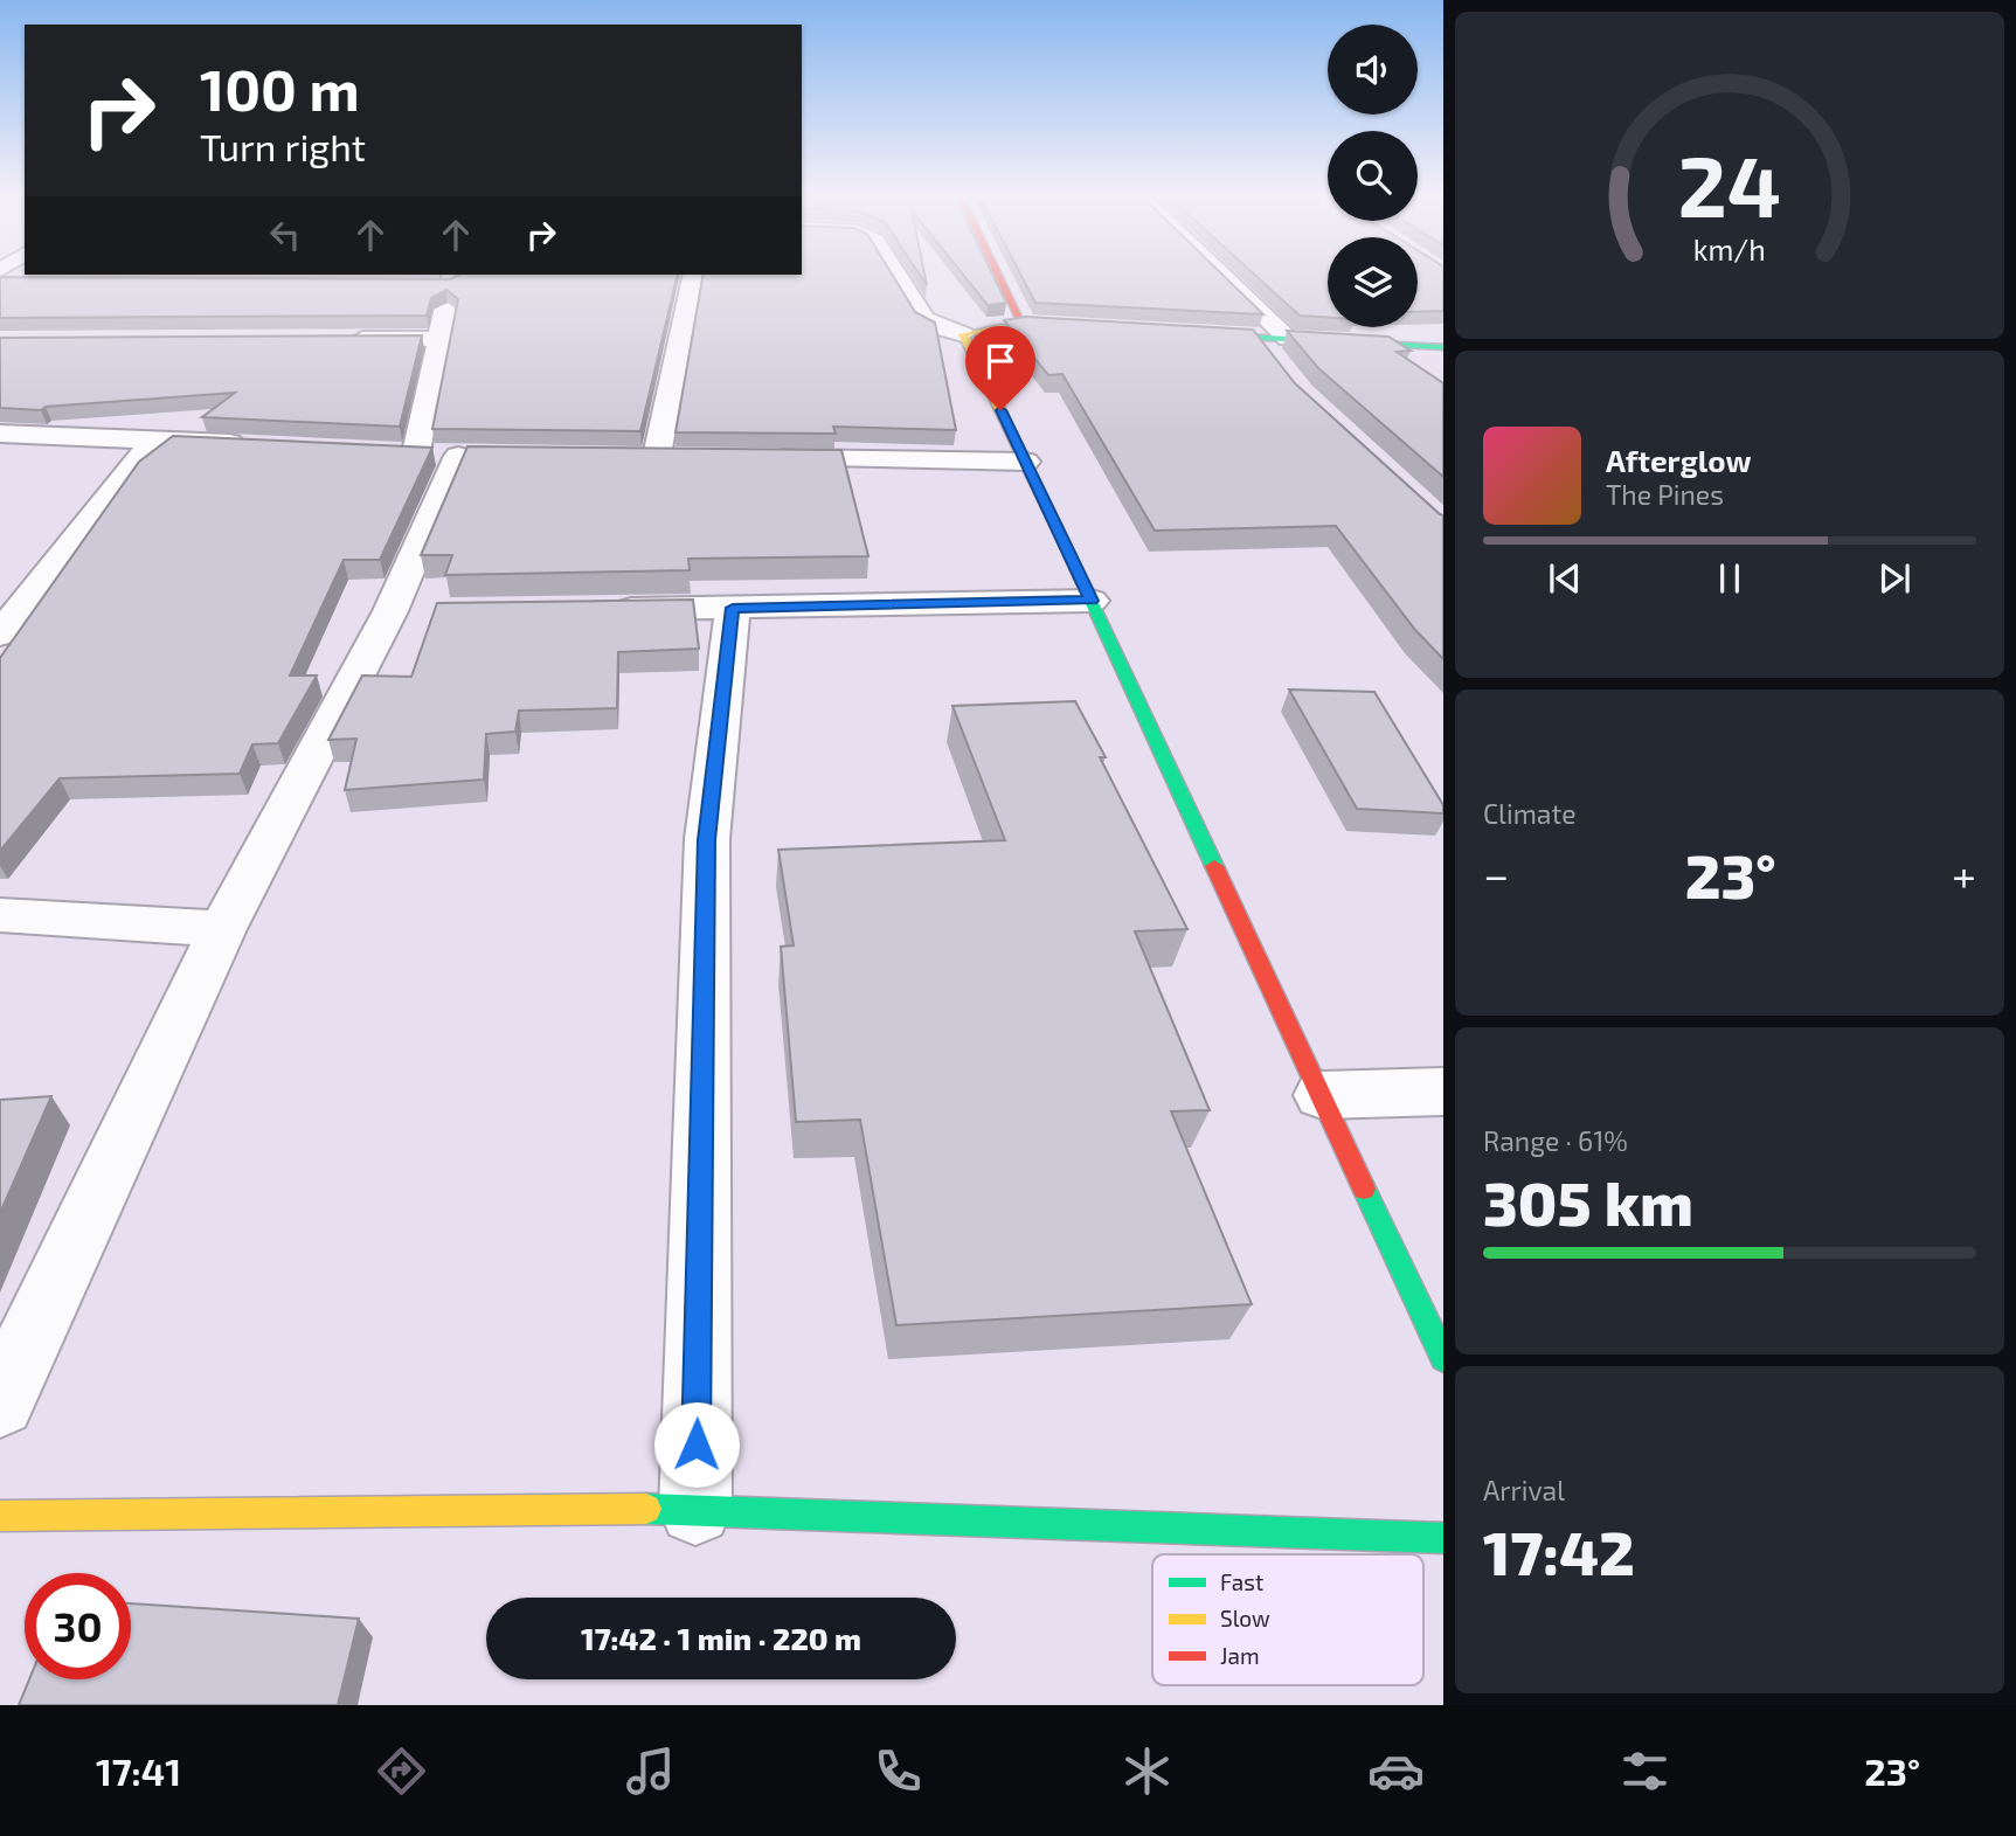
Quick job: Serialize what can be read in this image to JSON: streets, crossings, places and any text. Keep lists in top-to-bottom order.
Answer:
{
  "legend": ["Fast", "Slow", "Jam"],
  "page": {
    "turn": ["100 m", "Turn right"],
    "song": ["Afterglow", "The Pines"],
    "tile": [
      "Climate",
      ["Range · 61%", "305 km"],
      ["Arrival", "17:42"]
    ],
    "heat": ["−", "23°", "+"],
    "limit": "30",
    "trip": "17:42 · 1 min · 220 m",
    "tabs": ["17:41", "23°"],
    "gauge": ["24", "km/h"]
  }
}
